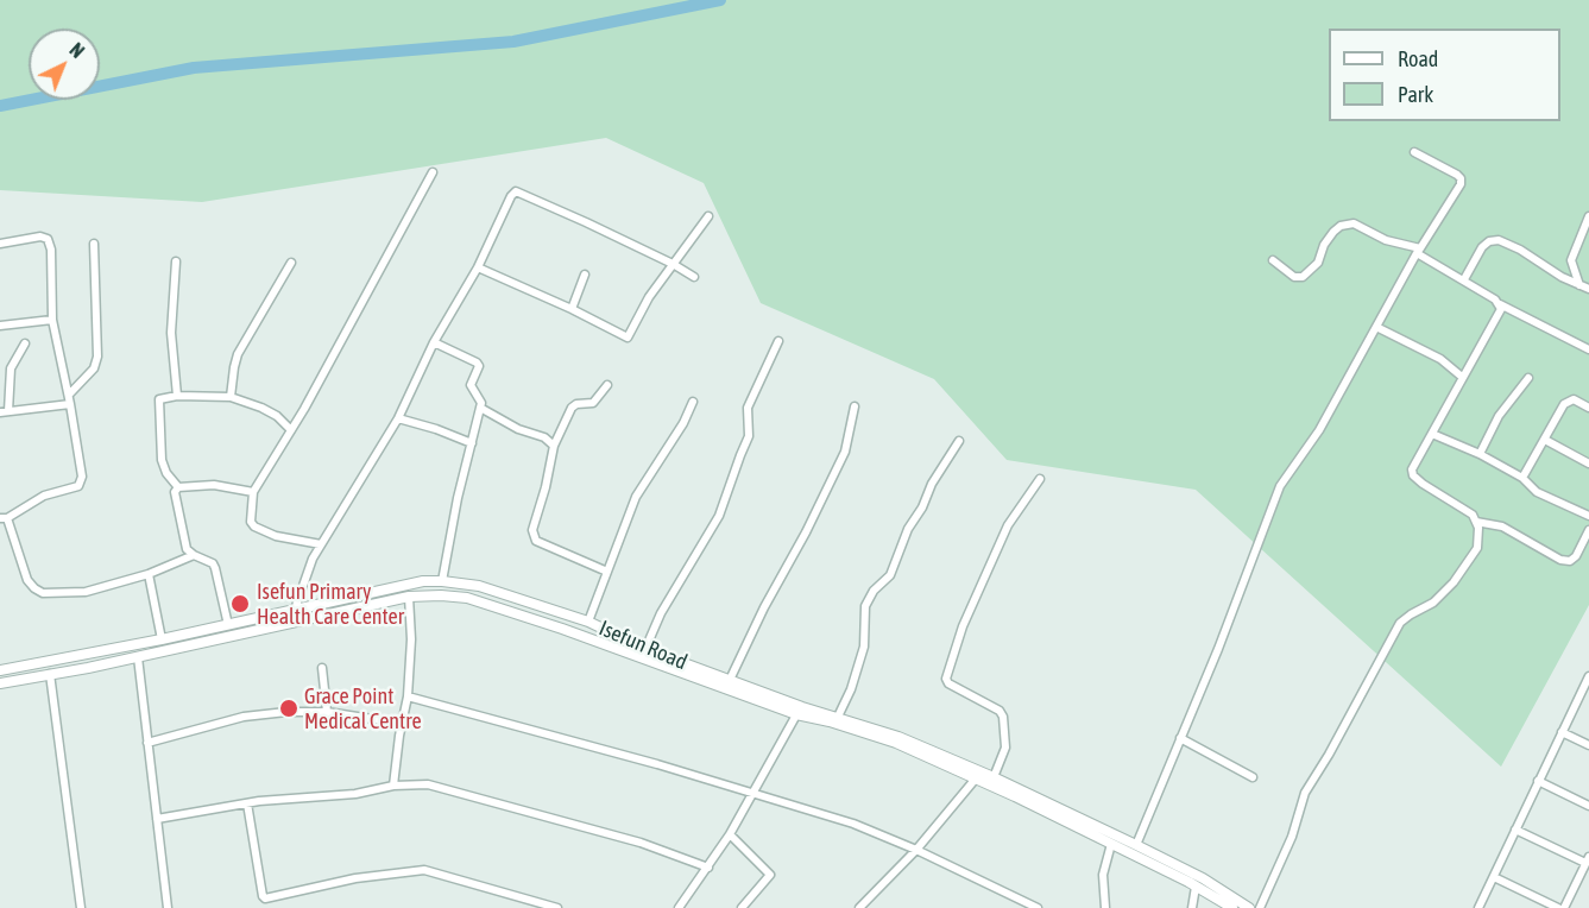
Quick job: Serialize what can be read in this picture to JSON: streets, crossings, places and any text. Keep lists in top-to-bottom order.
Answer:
{
  "streets": {
    "street": ["Isefun Road"]
  },
  "places": ["Isefun Primary Health Care Center", "Grace Point Medical Centre"],
  "legend": ["Road", "Park"],
  "north": "top right"
}
